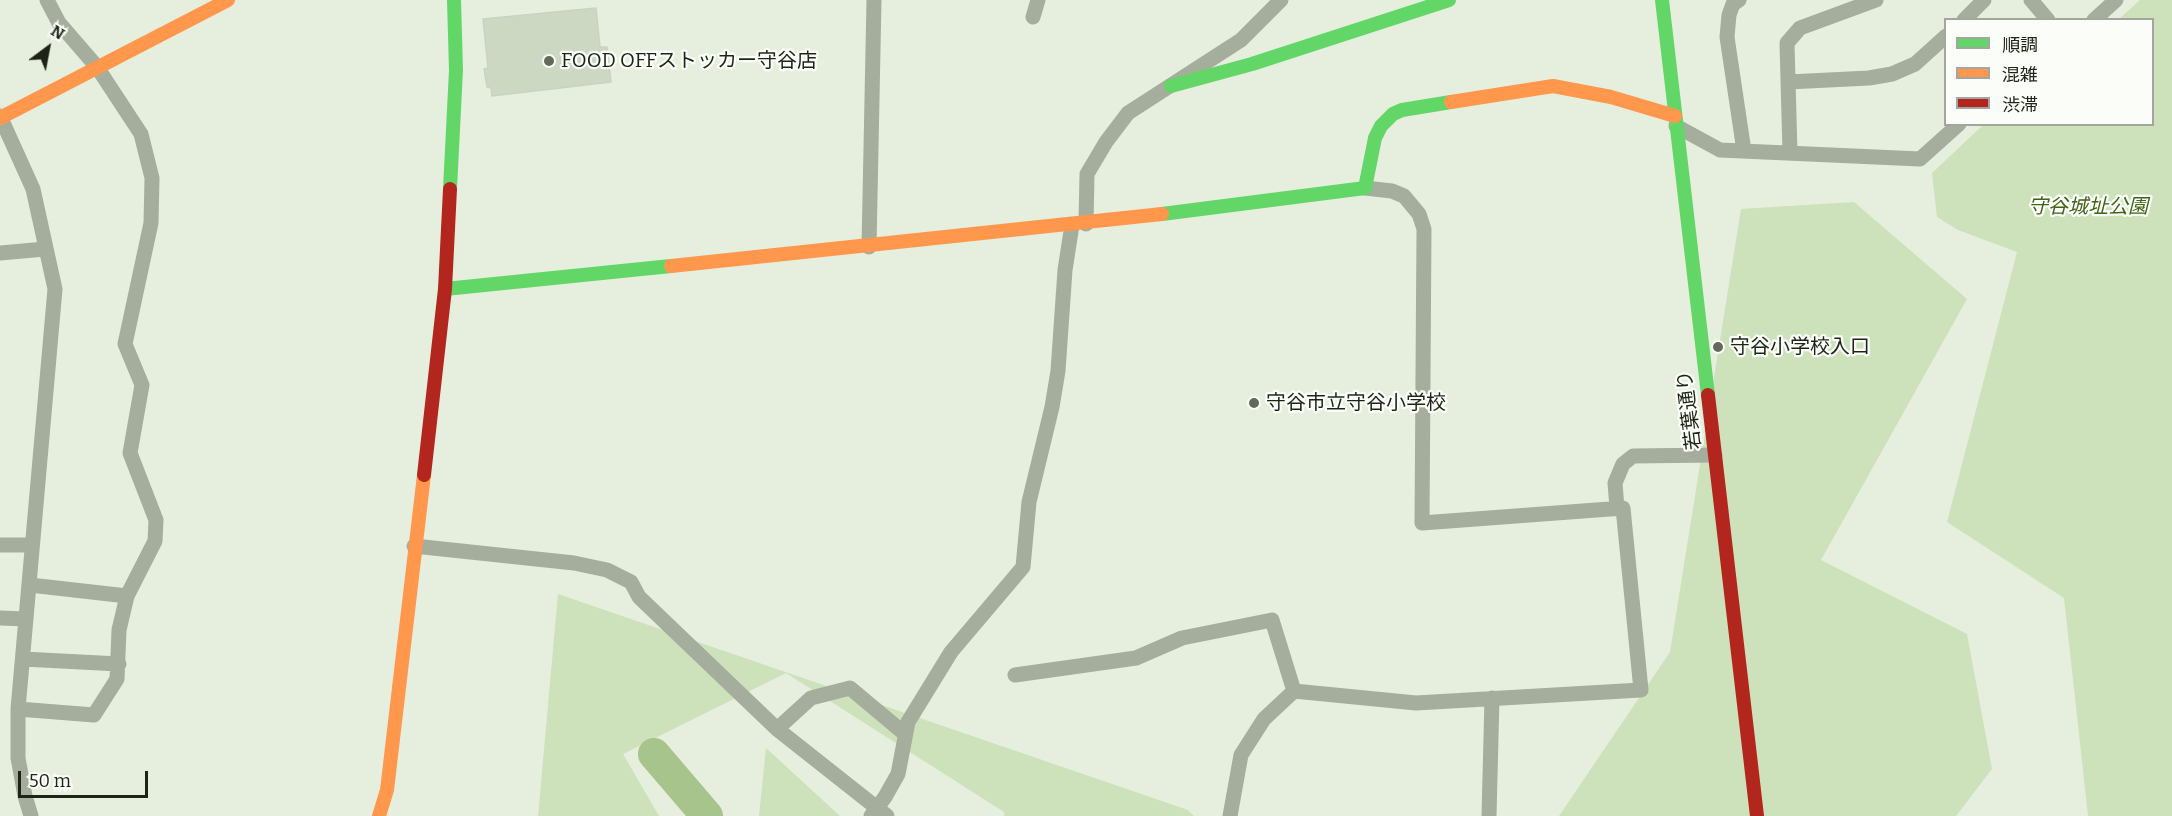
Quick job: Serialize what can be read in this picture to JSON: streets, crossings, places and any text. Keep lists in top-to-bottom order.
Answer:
{
  "streets": {
    "street": ["若葉通り"]
  },
  "parks": ["守谷城址公園"],
  "places": ["FOOD OFFストッカー守谷店", "守谷小学校入口", "守谷市立守谷小学校"],
  "legend": ["順調", "混雑", "渋滞"],
  "scale_bar": "50 m",
  "north": "top right"
}
